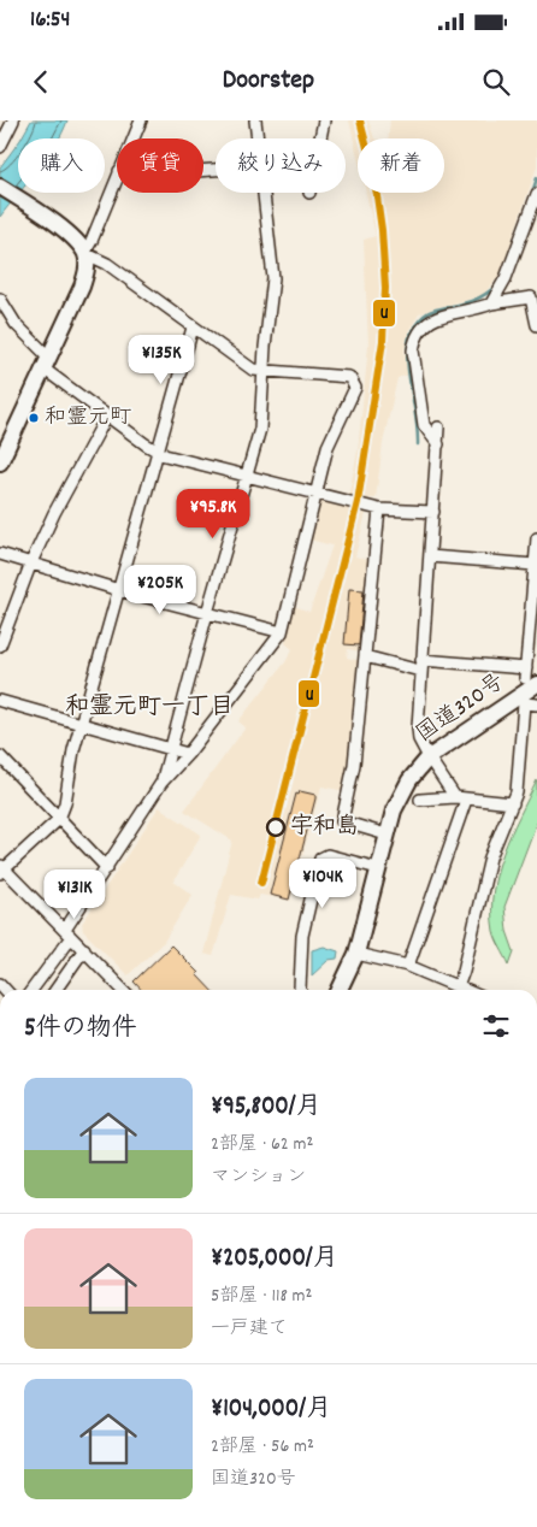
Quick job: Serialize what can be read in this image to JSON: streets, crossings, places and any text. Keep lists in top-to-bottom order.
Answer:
{
  "streets": {
    "highway": ["国道320号"]
  },
  "districts": ["和霊元町一丁目"],
  "places": ["和霊元町", "宇和島"],
  "lines": ["transit line U"],
  "page": {
    "status": "16:54",
    "header": "Doorstep",
    "chip": [
      "購入",
      "賃貸",
      "絞り込み",
      "新着"
    ],
    "price": [
      "¥135K",
      "¥95.8K",
      "¥205K",
      "¥104K",
      "¥131K"
    ],
    "heading": "5件の物件",
    "list": [
      {
        "name": "¥95,800/月",
        "note": "2部屋 · 62 m² · マンション"
      },
      {
        "name": "¥205,000/月",
        "note": "5部屋 · 118 m² · 一戸建て"
      },
      {
        "name": "¥104,000/月",
        "note": "2部屋 · 56 m² · 国道320号"
      }
    ]
  }
}
